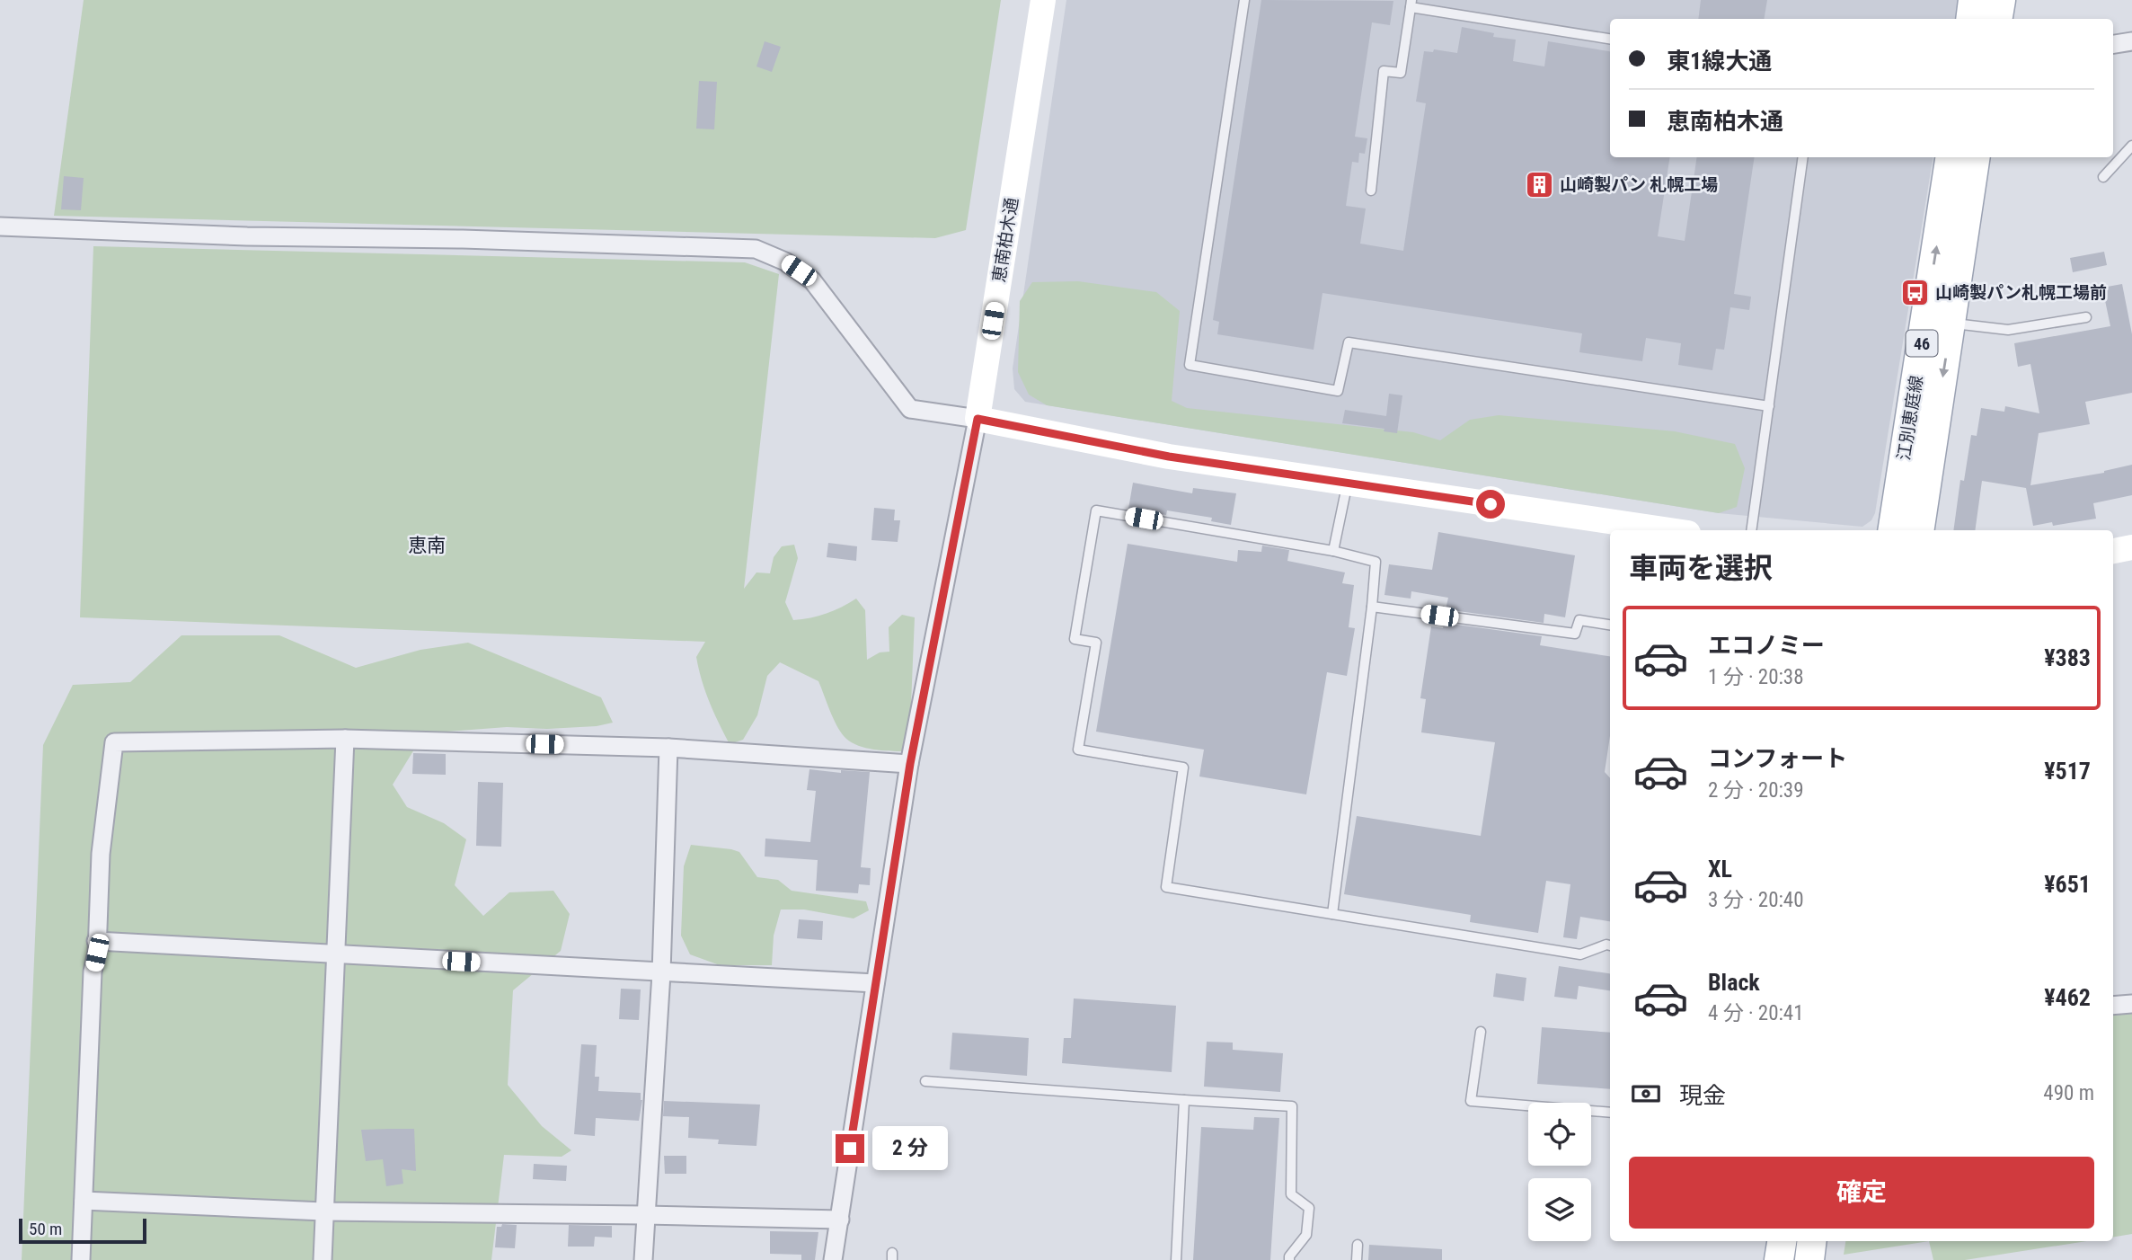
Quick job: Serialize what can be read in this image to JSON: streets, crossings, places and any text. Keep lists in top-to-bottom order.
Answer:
{
  "streets": {
    "main road": ["46", "江別恵庭線"],
    "street": ["恵南柏木通"]
  },
  "districts": ["恵南"],
  "places": {
    "building": ["山崎製パン 札幌工場"],
    "bus stop": ["山崎製パン札幌工場前"]
  },
  "scale_bar": "50 m",
  "page": {
    "banner": ["東1線大通", "恵南柏木通"],
    "heading": "車両を選択",
    "list": [
      {
        "name": "エコノミー",
        "note": "1 分 · 20:38",
        "value": "¥383"
      },
      {
        "name": "コンフォート",
        "note": "2 分 · 20:39",
        "value": "¥517"
      },
      {
        "name": "XL",
        "note": "3 分 · 20:40",
        "value": "¥651"
      },
      {
        "name": "Black",
        "note": "4 分 · 20:41",
        "value": "¥462"
      }
    ],
    "pay": ["現金", "490 m"],
    "bubble": "2 分",
    "buttons": "確定",
    "scale": "50 m"
  }
}
